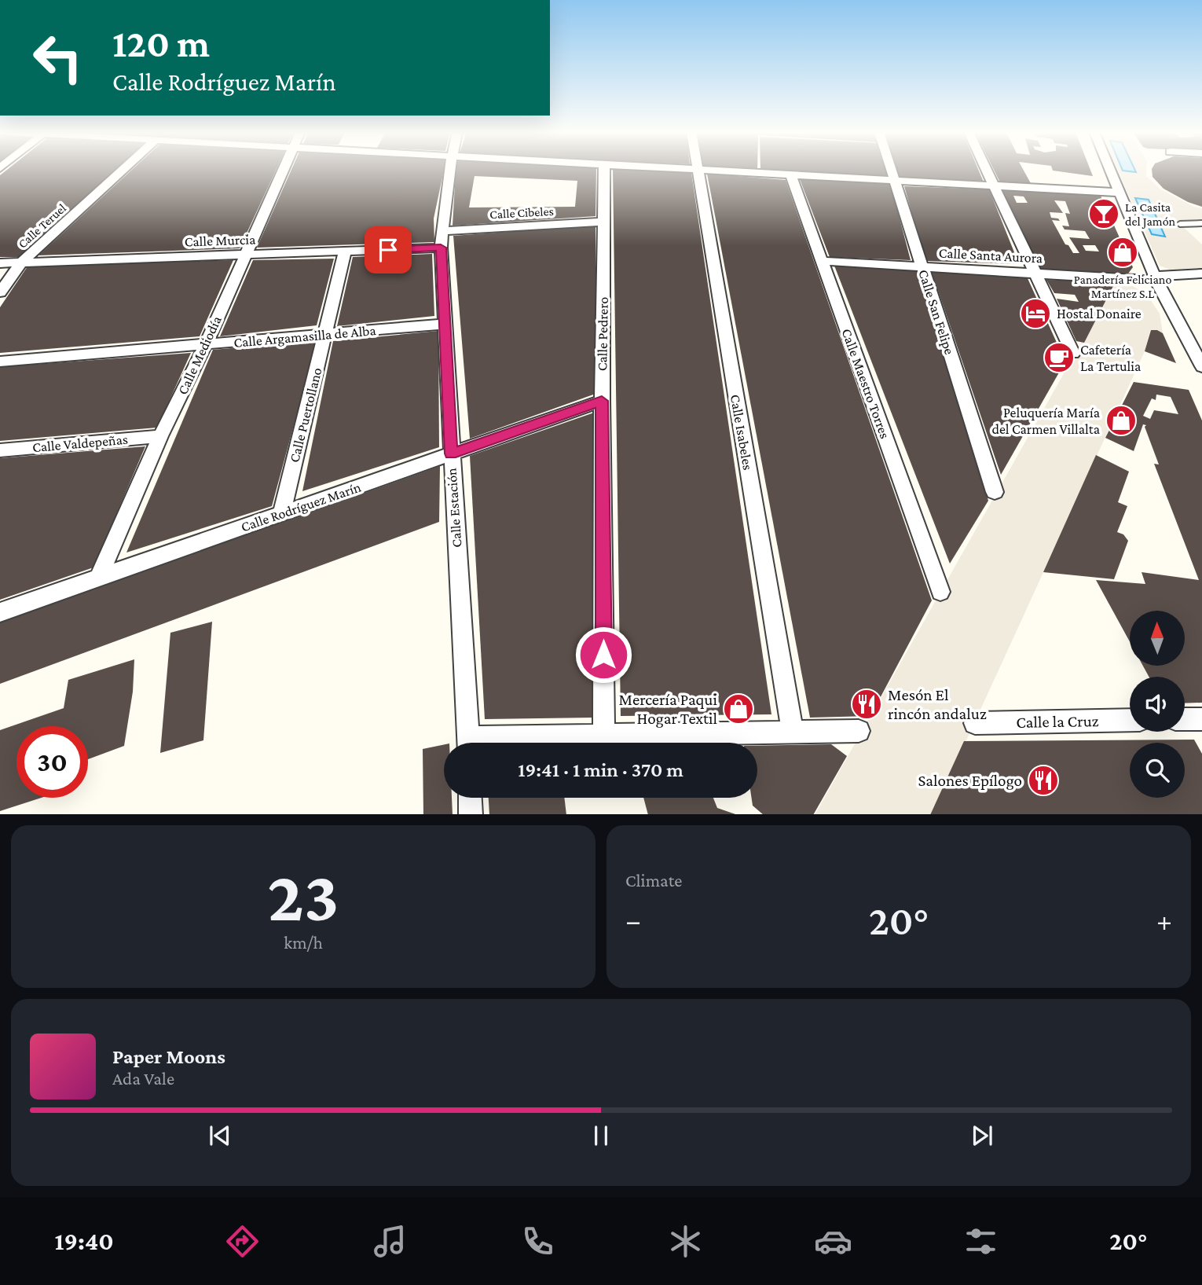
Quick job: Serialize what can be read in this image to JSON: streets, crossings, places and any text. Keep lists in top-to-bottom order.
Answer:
{
  "streets": {
    "street": [
      "Calle Cibeles",
      "Calle Teruel",
      "Calle Murcia",
      "Calle Santa Aurora",
      "Calle San Felipe",
      "Calle Pedrero",
      "Calle Argamasilla de Alba",
      "Calle Mediodía",
      "Calle Maestro Torres",
      "Calle Puertollano",
      "Calle Isabeles",
      "Calle Valdepeñas",
      "Calle Rodríguez Marín",
      "Calle Estación",
      "Calle la Cruz"
    ]
  },
  "crossings": [
    ["Calle Cibeles", "Calle Pedrero"],
    ["Calle Cibeles", "Calle Estación"],
    ["Calle Teruel", "Calle Murcia"],
    ["Calle Murcia", "Calle Mediodía"],
    ["Calle Murcia", "Calle Puertollano"],
    ["Calle Murcia", "Calle Estación"],
    ["Calle Santa Aurora", "Calle San Felipe"],
    ["Calle Santa Aurora", "Calle Maestro Torres"],
    ["Calle Pedrero", "Calle Rodríguez Marín"],
    ["Calle Argamasilla de Alba", "Calle Mediodía"],
    ["Calle Argamasilla de Alba", "Calle Puertollano"],
    ["Calle Argamasilla de Alba", "Calle Estación"],
    ["Calle Mediodía", "Calle Valdepeñas"],
    ["Calle Mediodía", "Calle Rodríguez Marín"],
    ["Calle Puertollano", "Calle Rodríguez Marín"],
    ["Calle Rodríguez Marín", "Calle Estación"]
  ],
  "places": {
    "bar": ["La Casita del Jamón"],
    "shop": ["Panadería Feliciano Martínez S.L", "Peluquería María del Carmen Villalta", "Mercería Paqui Hogar Textil"],
    "hotel": ["Hostal Donaire"],
    "cafe": ["Cafetería La Tertulia"],
    "restaurant": ["Mesón El rincón andaluz", "Salones Epílogo"]
  },
  "north": "top",
  "page": {
    "turn": ["120 m", "Calle Rodríguez Marín"],
    "limit": "30",
    "trip": "19:41 · 1 min · 370 m",
    "tile": [
      ["23", "km/h"],
      "Climate"
    ],
    "heat": ["−", "20°", "+"],
    "song": ["Paper Moons", "Ada Vale"],
    "tabs": ["19:40", "20°"]
  }
}
